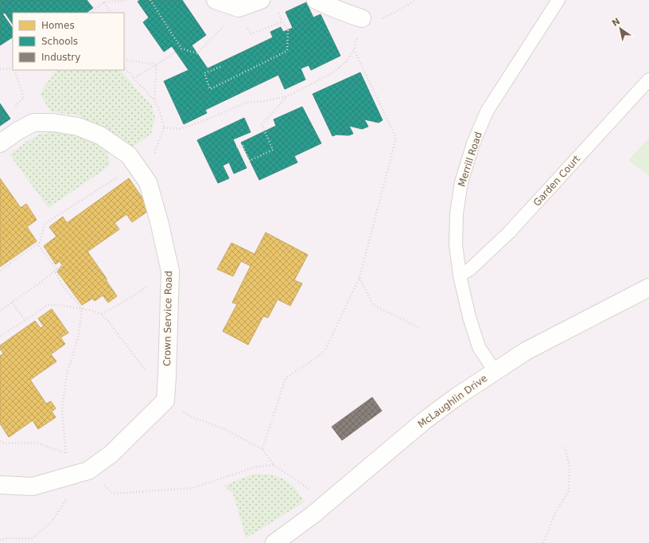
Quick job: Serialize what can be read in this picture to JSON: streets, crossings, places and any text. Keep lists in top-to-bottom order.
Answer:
{
  "streets": {
    "street": ["Crown Service Road", "McLaughlin Drive"],
    "lane": ["Merrill Road", "Garden Court"]
  },
  "crossings": [
    ["Merrill Road", "Garden Court"],
    ["Merrill Road", "McLaughlin Drive"]
  ],
  "legend": ["Homes", "Schools", "Industry"],
  "north": "top left"
}
